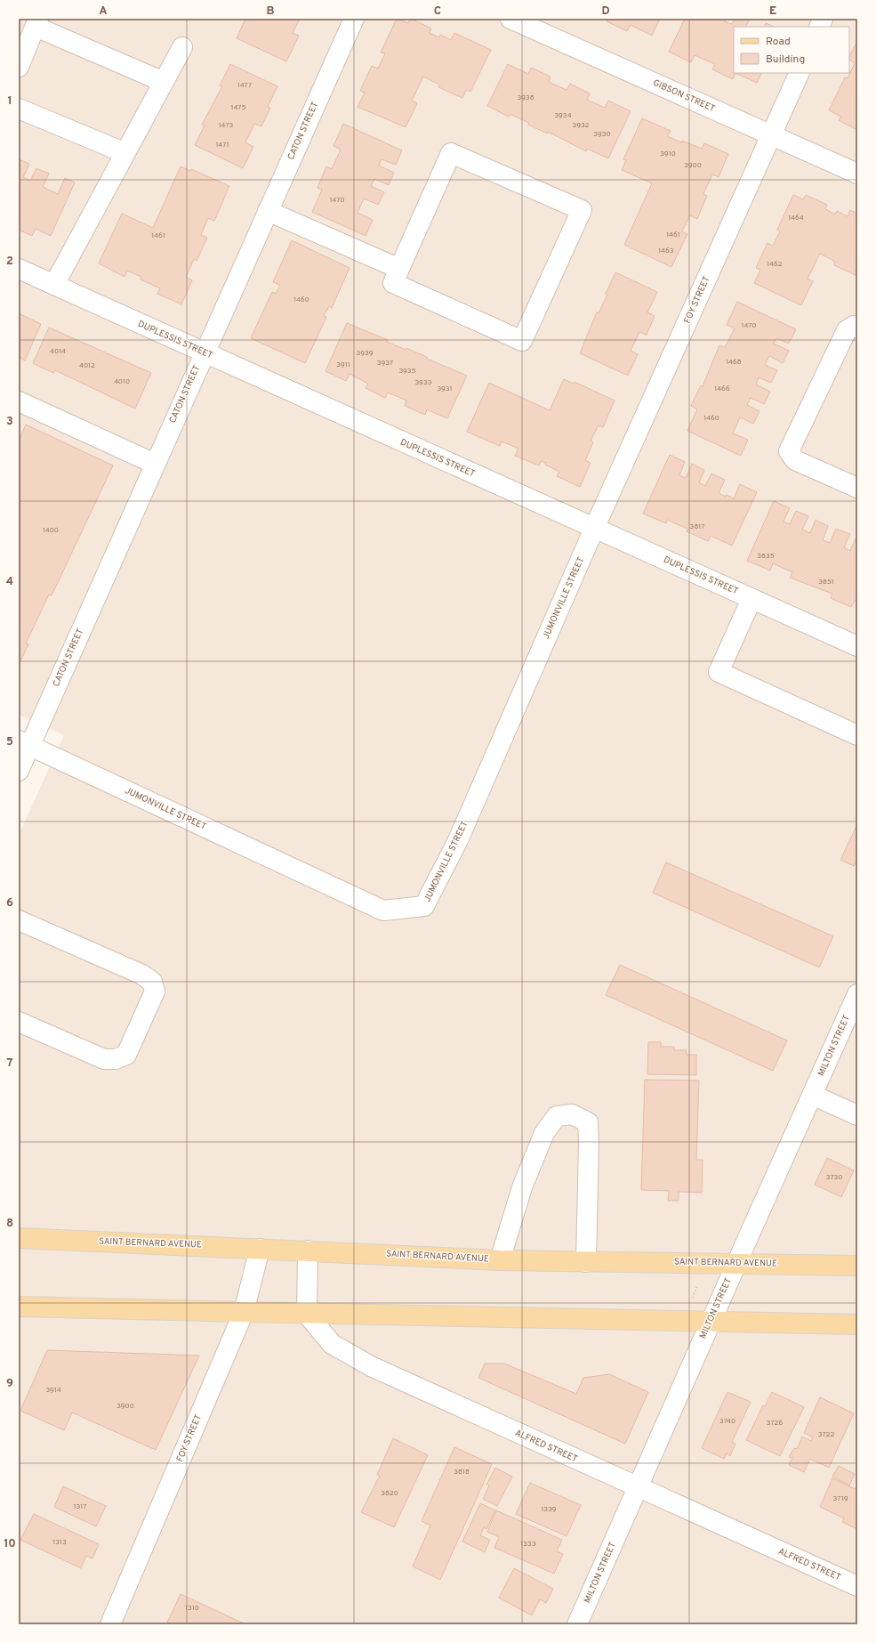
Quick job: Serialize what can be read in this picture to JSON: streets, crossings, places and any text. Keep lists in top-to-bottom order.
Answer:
{
  "streets": {
    "main road": ["SAINT BERNARD AVENUE"],
    "street": [
      "GIBSON STREET",
      "CATON STREET",
      "FOY STREET",
      "DUPLESSIS STREET",
      "JUMONVILLE STREET",
      "MILTON STREET",
      "ALFRED STREET"
    ]
  },
  "crossings": [
    ["GIBSON STREET", "FOY STREET"],
    ["CATON STREET", "DUPLESSIS STREET"],
    ["CATON STREET", "JUMONVILLE STREET"],
    ["FOY STREET", "DUPLESSIS STREET"],
    ["FOY STREET", "JUMONVILLE STREET"],
    ["FOY STREET", "SAINT BERNARD AVENUE"],
    ["DUPLESSIS STREET", "JUMONVILLE STREET"],
    ["MILTON STREET", "SAINT BERNARD AVENUE"],
    ["MILTON STREET", "ALFRED STREET"]
  ],
  "house_numbers": [
    "1477",
    "3938",
    "1475",
    "3934",
    "1473",
    "3932",
    "3930",
    "1471",
    "3910",
    "3900",
    "1470",
    "1464",
    "1461",
    "1461",
    "1463",
    "1462",
    "1460",
    "1470",
    "4014",
    "3939",
    "1468",
    "3937",
    "3911",
    "4012",
    "3935",
    "4010",
    "3933",
    "3931",
    "1466",
    "1460",
    "3817",
    "1400",
    "3835",
    "3851",
    "3730",
    "3914",
    "3900",
    "3740",
    "3726",
    "3722",
    "3818",
    "3820",
    "3719",
    "1317",
    "1339",
    "1313",
    "1333",
    "1310"
  ],
  "legend": ["Road", "Building"],
  "grid": {
    "columns": [
      "A",
      "B",
      "C",
      "D",
      "E"
    ],
    "rows": [
      "1",
      "2",
      "3",
      "4",
      "5",
      "6",
      "7",
      "8",
      "9",
      "10"
    ]
  }
}
